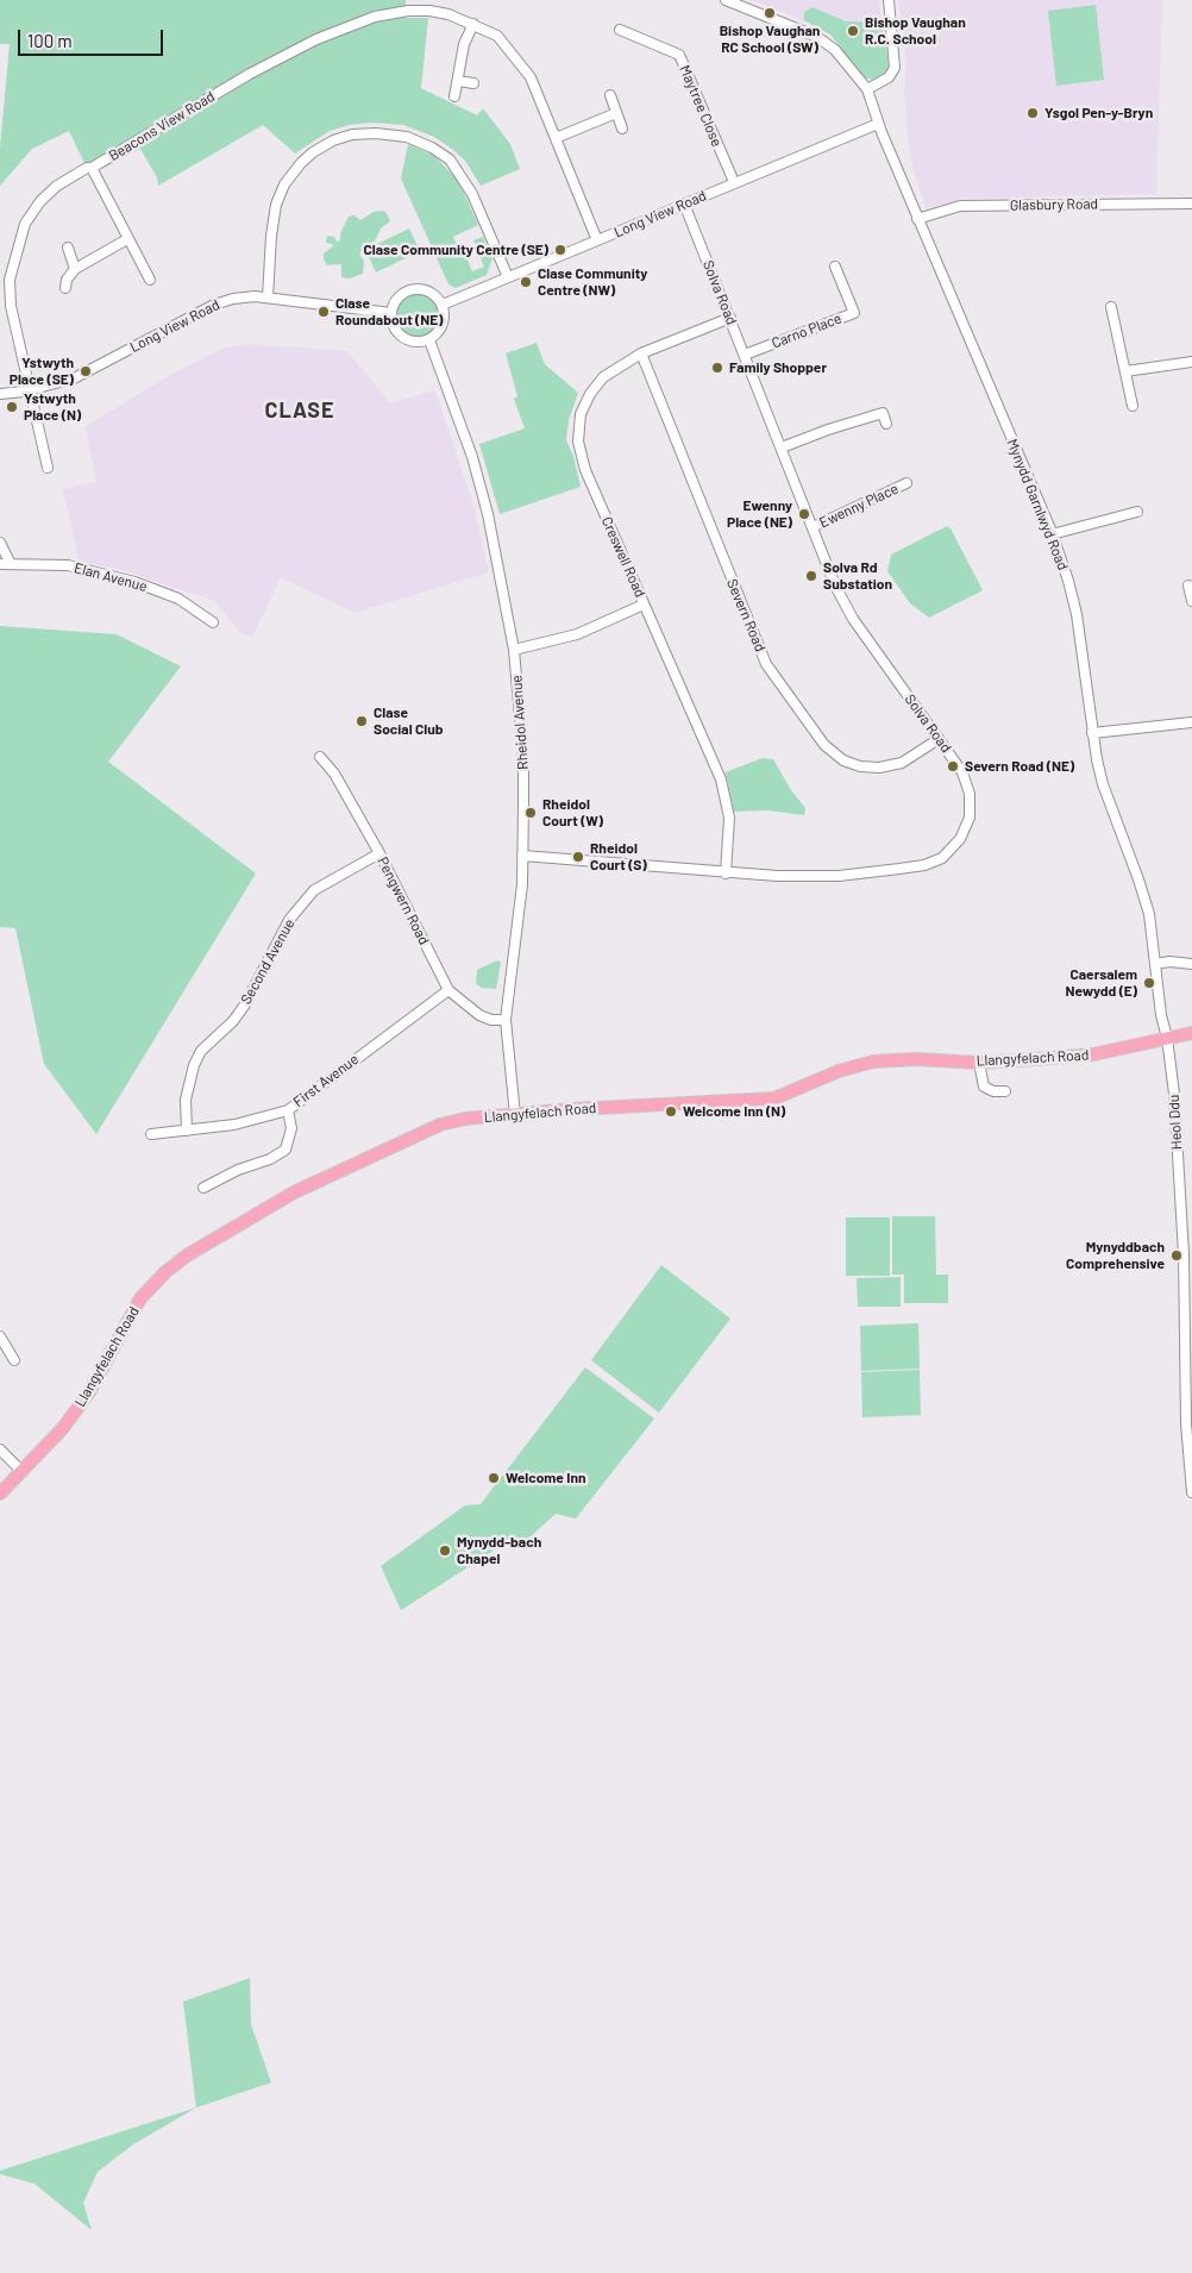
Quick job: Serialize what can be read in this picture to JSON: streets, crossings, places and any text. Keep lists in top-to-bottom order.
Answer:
{
  "streets": {
    "main road": ["Llangyfelach Road"],
    "street": [
      "Maytree Close",
      "Beacons View Road",
      "Glasbury Road",
      "Long View Road",
      "Solva Road",
      "Carno Place",
      "Mynydd Garnlwyd Road",
      "Ewenny Place",
      "Creswell Road",
      "Elan Avenue",
      "Severn Road",
      "Rheidol Avenue",
      "Pengwern Road",
      "Second Avenue",
      "First Avenue",
      "Heol Ddu"
    ]
  },
  "crossings": [
    ["Maytree Close", "Long View Road"],
    ["Beacons View Road", "Long View Road"],
    ["Glasbury Road", "Mynydd Garnlwyd Road"],
    ["Long View Road", "Solva Road"],
    ["Long View Road", "Mynydd Garnlwyd Road"],
    ["Long View Road", "Rheidol Avenue"],
    ["Solva Road", "Carno Place"],
    ["Solva Road", "Ewenny Place"],
    ["Solva Road", "Creswell Road"],
    ["Solva Road", "Severn Road"],
    ["Solva Road", "Rheidol Avenue"],
    ["Mynydd Garnlwyd Road", "Llangyfelach Road"],
    ["Mynydd Garnlwyd Road", "Heol Ddu"],
    ["Creswell Road", "Severn Road"],
    ["Rheidol Avenue", "Pengwern Road"],
    ["Rheidol Avenue", "Llangyfelach Road"],
    ["Pengwern Road", "Second Avenue"],
    ["Pengwern Road", "First Avenue"],
    ["Second Avenue", "First Avenue"],
    ["Llangyfelach Road", "Heol Ddu"]
  ],
  "districts": ["CLASE"],
  "places": [
    "Bishop Vaughan RC School (SW)",
    "Bishop Vaughan R.C. School",
    "Ysgol Pen-y-Bryn",
    "Clase Community Centre (SE)",
    "Clase Community Centre (NW)",
    "Clase Roundabout (NE)",
    "Family Shopper",
    "Ystwyth Place (SE)",
    "Ystwyth Place (N)",
    "Ewenny Place (NE)",
    "Solva Rd Substation",
    "Clase Social Club",
    "Severn Road (NE)",
    "Rheidol Court (W)",
    "Rheidol Court (S)",
    "Caersalem Newydd (E)",
    "Welcome Inn (N)",
    "Mynyddbach Comprehensive",
    "Welcome Inn",
    "Mynydd-bach Chapel"
  ],
  "scale_bar": "100 m"
}
